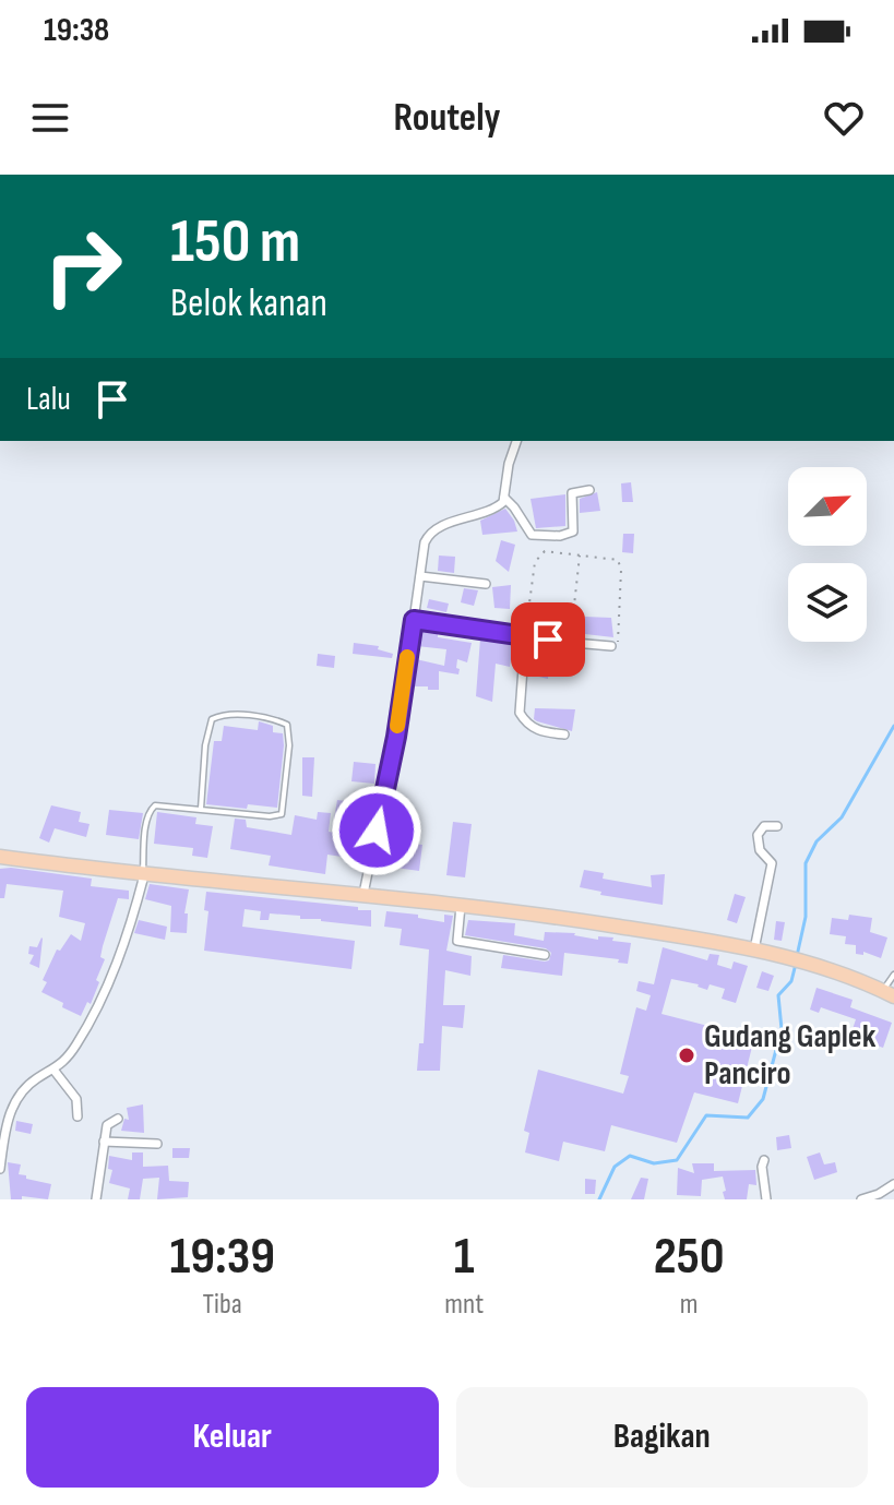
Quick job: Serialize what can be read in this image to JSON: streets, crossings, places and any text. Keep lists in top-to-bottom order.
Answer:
{
  "places": ["Gudang Gaplek Panciro"],
  "north": "top right",
  "page": {
    "status": "19:38",
    "header": "Routely",
    "turn": ["150 m", "Belok kanan"],
    "then": "Lalu",
    "eta": [
      "19:39",
      "Tiba",
      "1",
      "mnt",
      "250",
      "m"
    ],
    "buttons": ["Keluar", "Bagikan"]
  }
}
